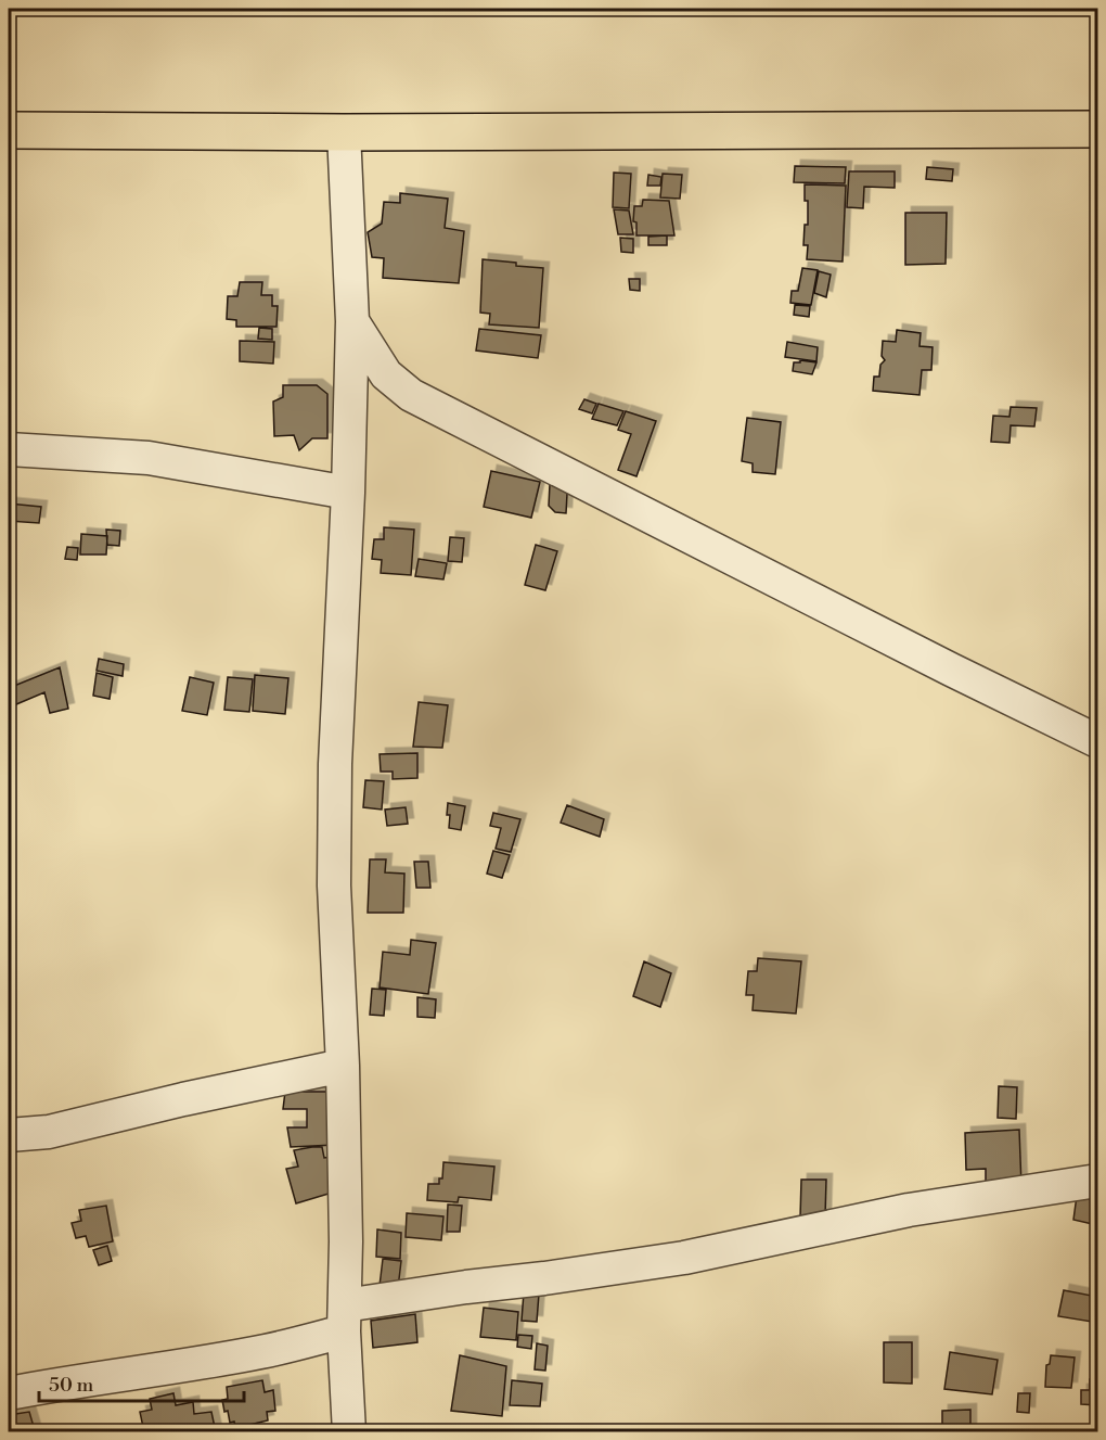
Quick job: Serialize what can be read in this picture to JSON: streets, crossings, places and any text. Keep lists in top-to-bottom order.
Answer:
{
  "scale_bar": "50 m"
}
